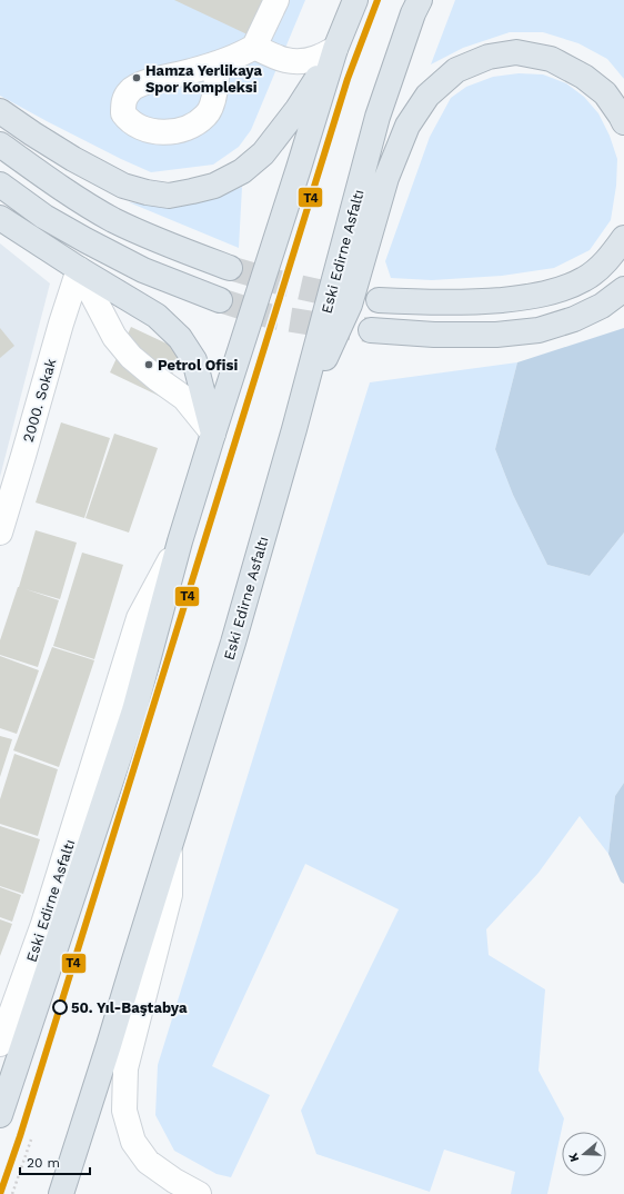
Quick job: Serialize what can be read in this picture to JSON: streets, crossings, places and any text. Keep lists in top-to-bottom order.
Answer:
{
  "streets": {
    "highway": ["Eski Edirne Asfaltı"],
    "street": ["2000. Sokak"]
  },
  "places": ["Hamza Yerlikaya Spor Kompleksi", "Petrol Ofisi", "50. Yıl-Baştabya"],
  "lines": ["transit line T4"],
  "scale_bar": "20 m",
  "north": "left"
}
